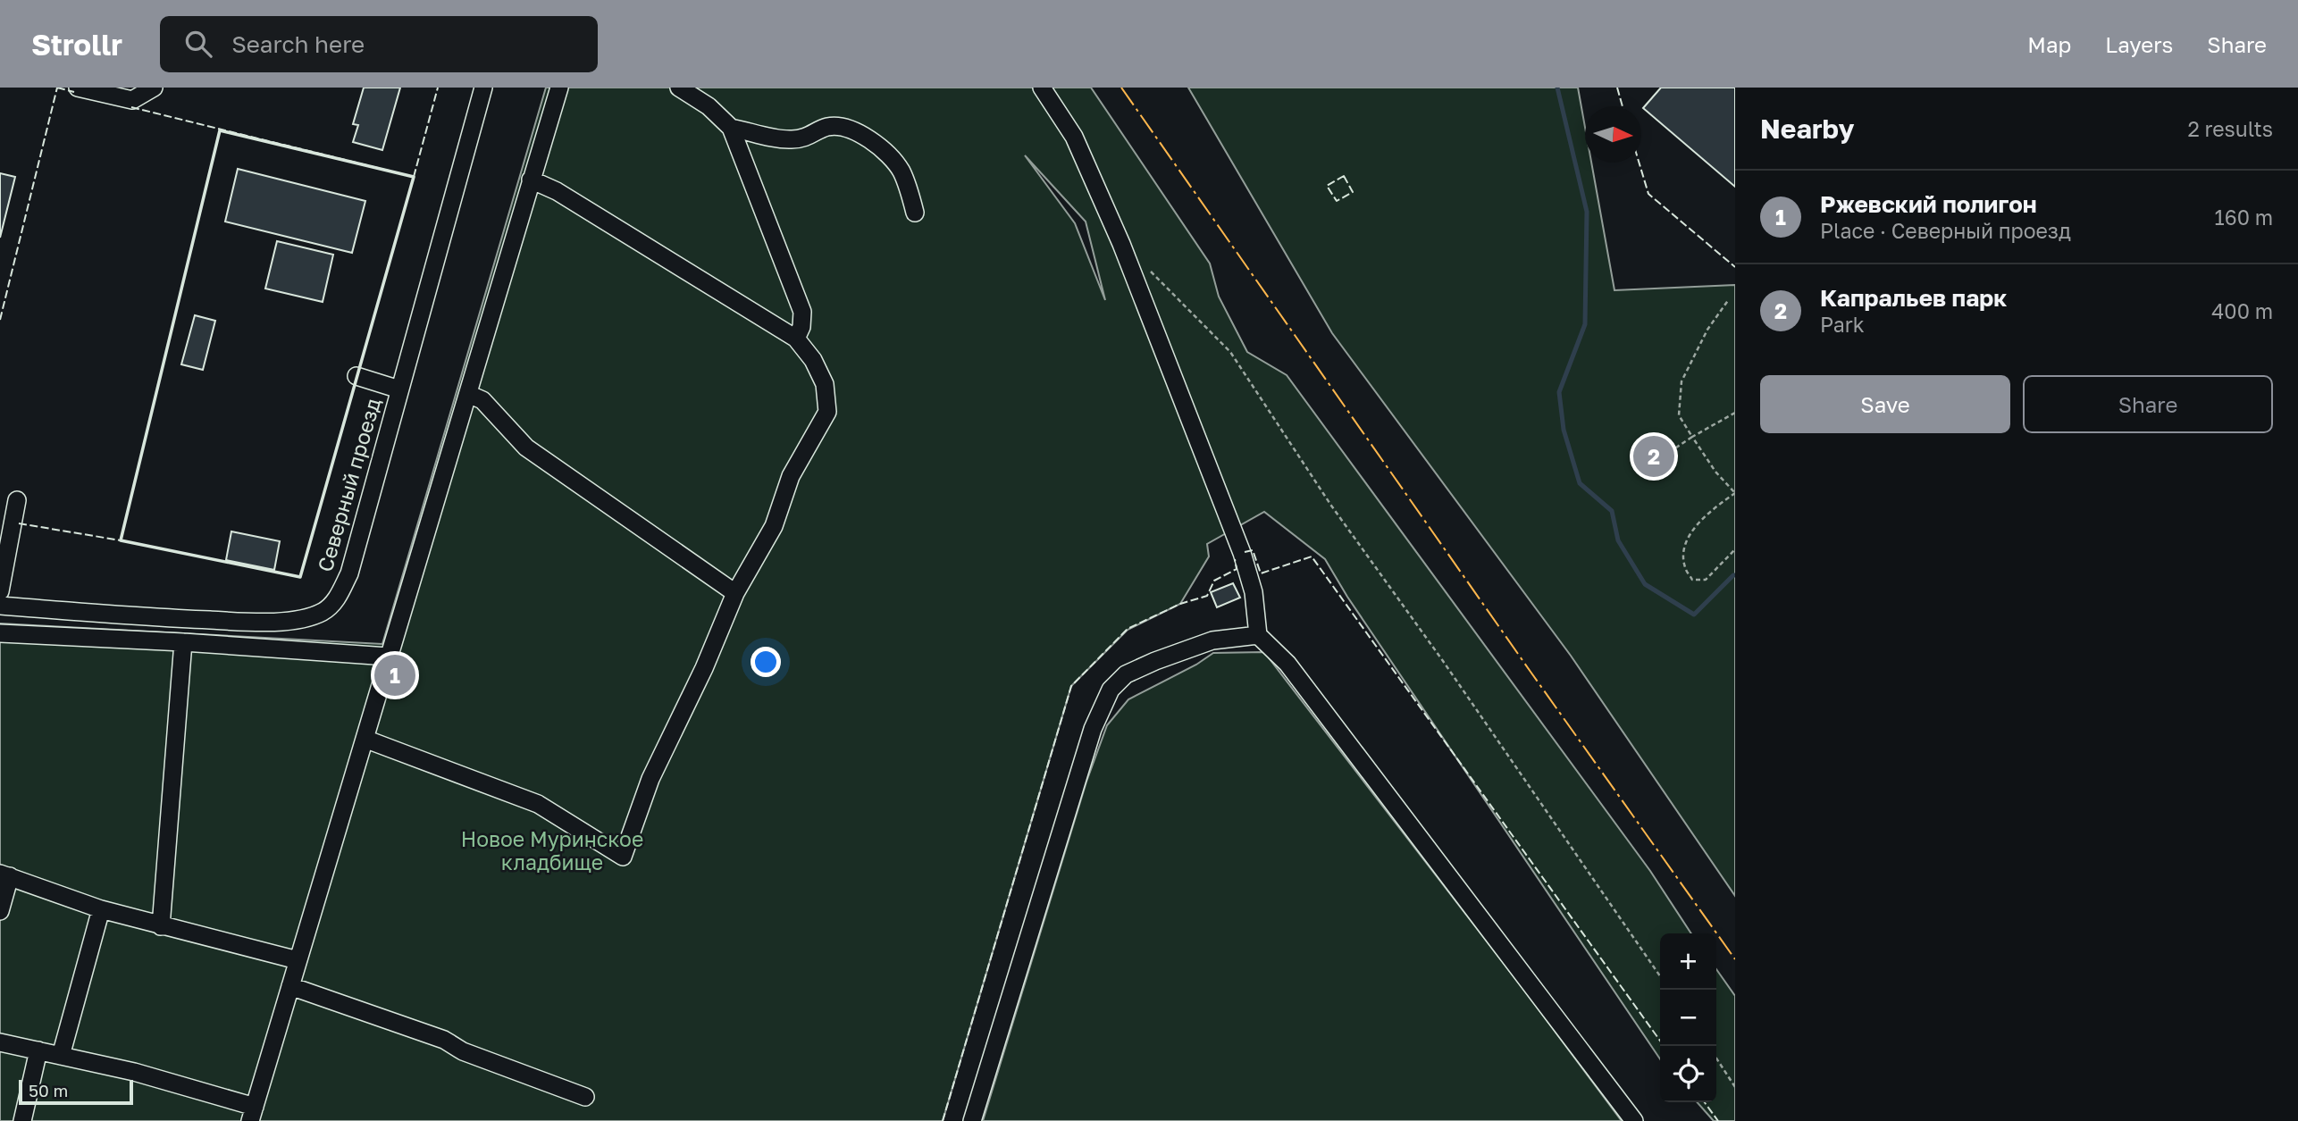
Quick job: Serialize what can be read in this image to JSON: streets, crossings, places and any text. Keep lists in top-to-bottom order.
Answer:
{
  "streets": {
    "street": ["Северный проезд"]
  },
  "parks": ["Новое Муринское кладбище"],
  "scale_bar": "50 m",
  "north": "right",
  "page": {
    "header": "Strollr",
    "search": "Search here",
    "nav": ["Map", "Layers", "Share"],
    "heading": ["Nearby", "2 results"],
    "list": [
      {
        "mark": "1",
        "name": "Ржевский полигон",
        "note": "Place · Северный проезд",
        "value": "160 m"
      },
      {
        "mark": "2",
        "name": "Капральев парк",
        "note": "Park",
        "value": "400 m"
      }
    ],
    "buttons": ["Save", "Share"],
    "pins": ["2", "1"],
    "map_buttons": ["+", "−"],
    "scale": "50 m"
  }
}
